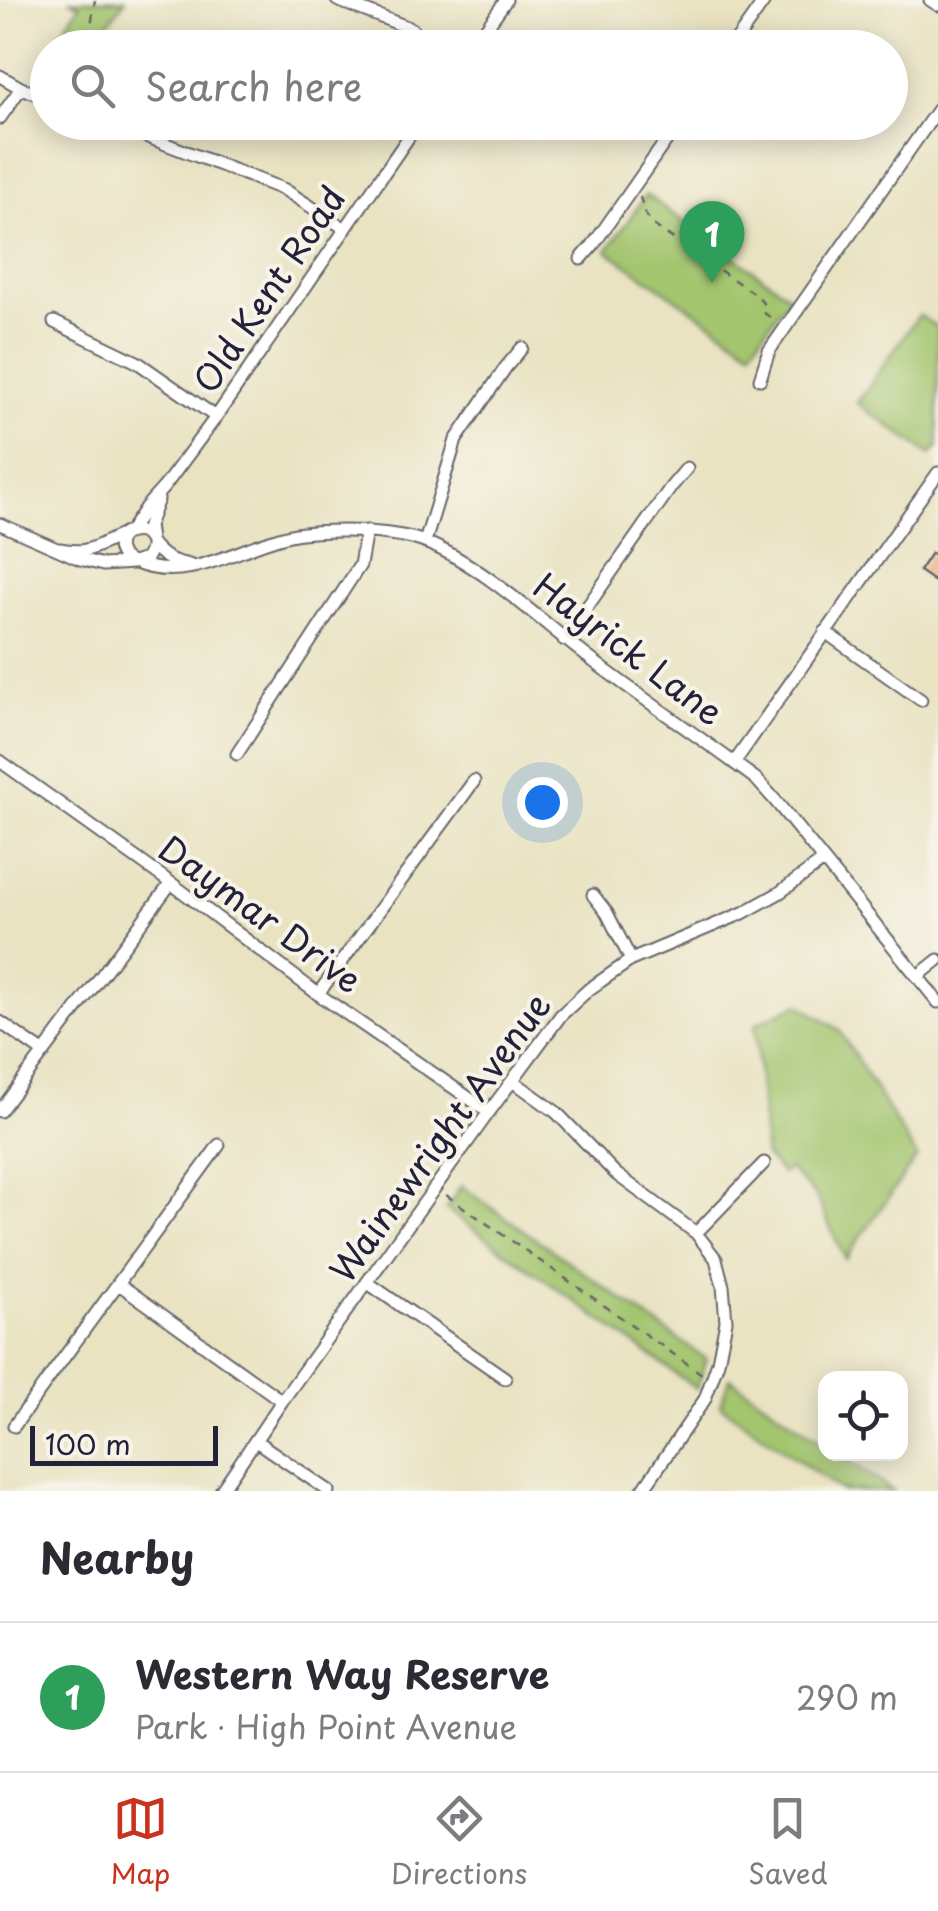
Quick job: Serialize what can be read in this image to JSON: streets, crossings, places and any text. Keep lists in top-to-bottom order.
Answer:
{
  "streets": {
    "street": [
      "Old Kent Road",
      "Hayrick Lane",
      "Daymar Drive",
      "Wainewright Avenue"
    ]
  },
  "crossings": [
    ["Old Kent Road", "Hayrick Lane"],
    ["Hayrick Lane", "Wainewright Avenue"],
    ["Daymar Drive", "Wainewright Avenue"]
  ],
  "scale_bar": "100 m",
  "page": {
    "search": "Search here",
    "pins": "1",
    "scale": "100 m",
    "heading": "Nearby",
    "list": [
      {
        "mark": "1",
        "name": "Western Way Reserve",
        "note": "Park · High Point Avenue",
        "value": "290 m"
      }
    ],
    "nav": ["Map", "Directions", "Saved"]
  }
}
